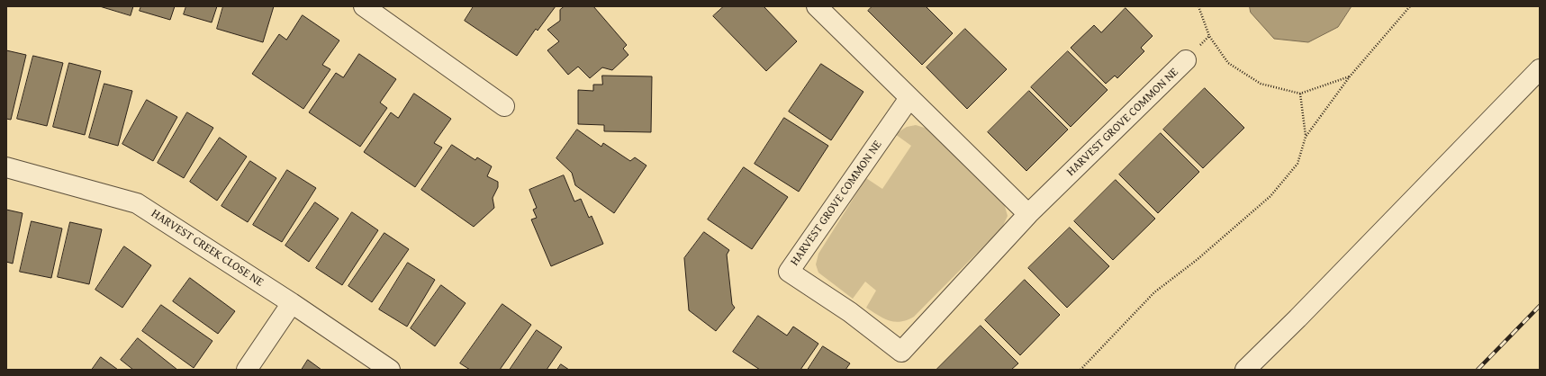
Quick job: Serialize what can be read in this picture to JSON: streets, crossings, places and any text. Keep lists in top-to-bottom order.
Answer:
{
  "streets": {
    "street": ["HARVEST GROVE COMMON NE", "HARVEST CREEK CLOSE NE"]
  }
}
